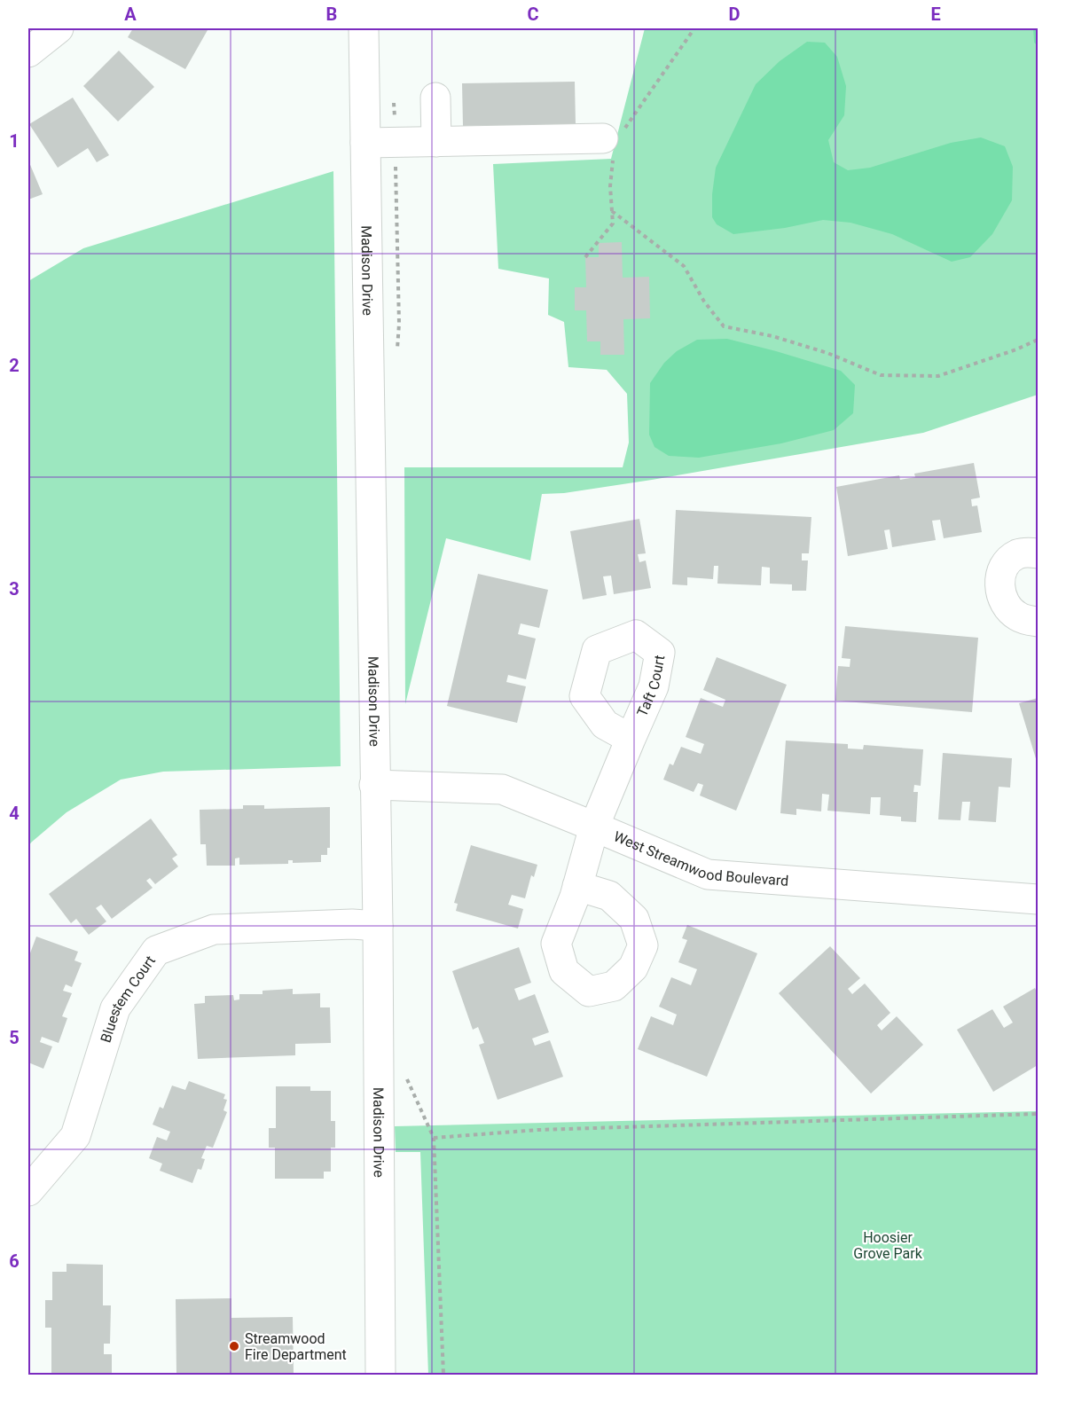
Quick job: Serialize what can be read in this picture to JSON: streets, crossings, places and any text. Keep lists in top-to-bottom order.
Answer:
{
  "streets": {
    "street": ["Madison Drive", "West Streamwood Boulevard", "Bluestem Court"]
  },
  "crossings": [
    ["Madison Drive", "West Streamwood Boulevard"],
    ["Madison Drive", "Bluestem Court"]
  ],
  "parks": ["Hoosier Grove Park"],
  "places": ["Streamwood Fire Department"],
  "grid": {
    "columns": [
      "A",
      "B",
      "C",
      "D",
      "E"
    ],
    "rows": [
      "1",
      "2",
      "3",
      "4",
      "5",
      "6"
    ]
  }
}
